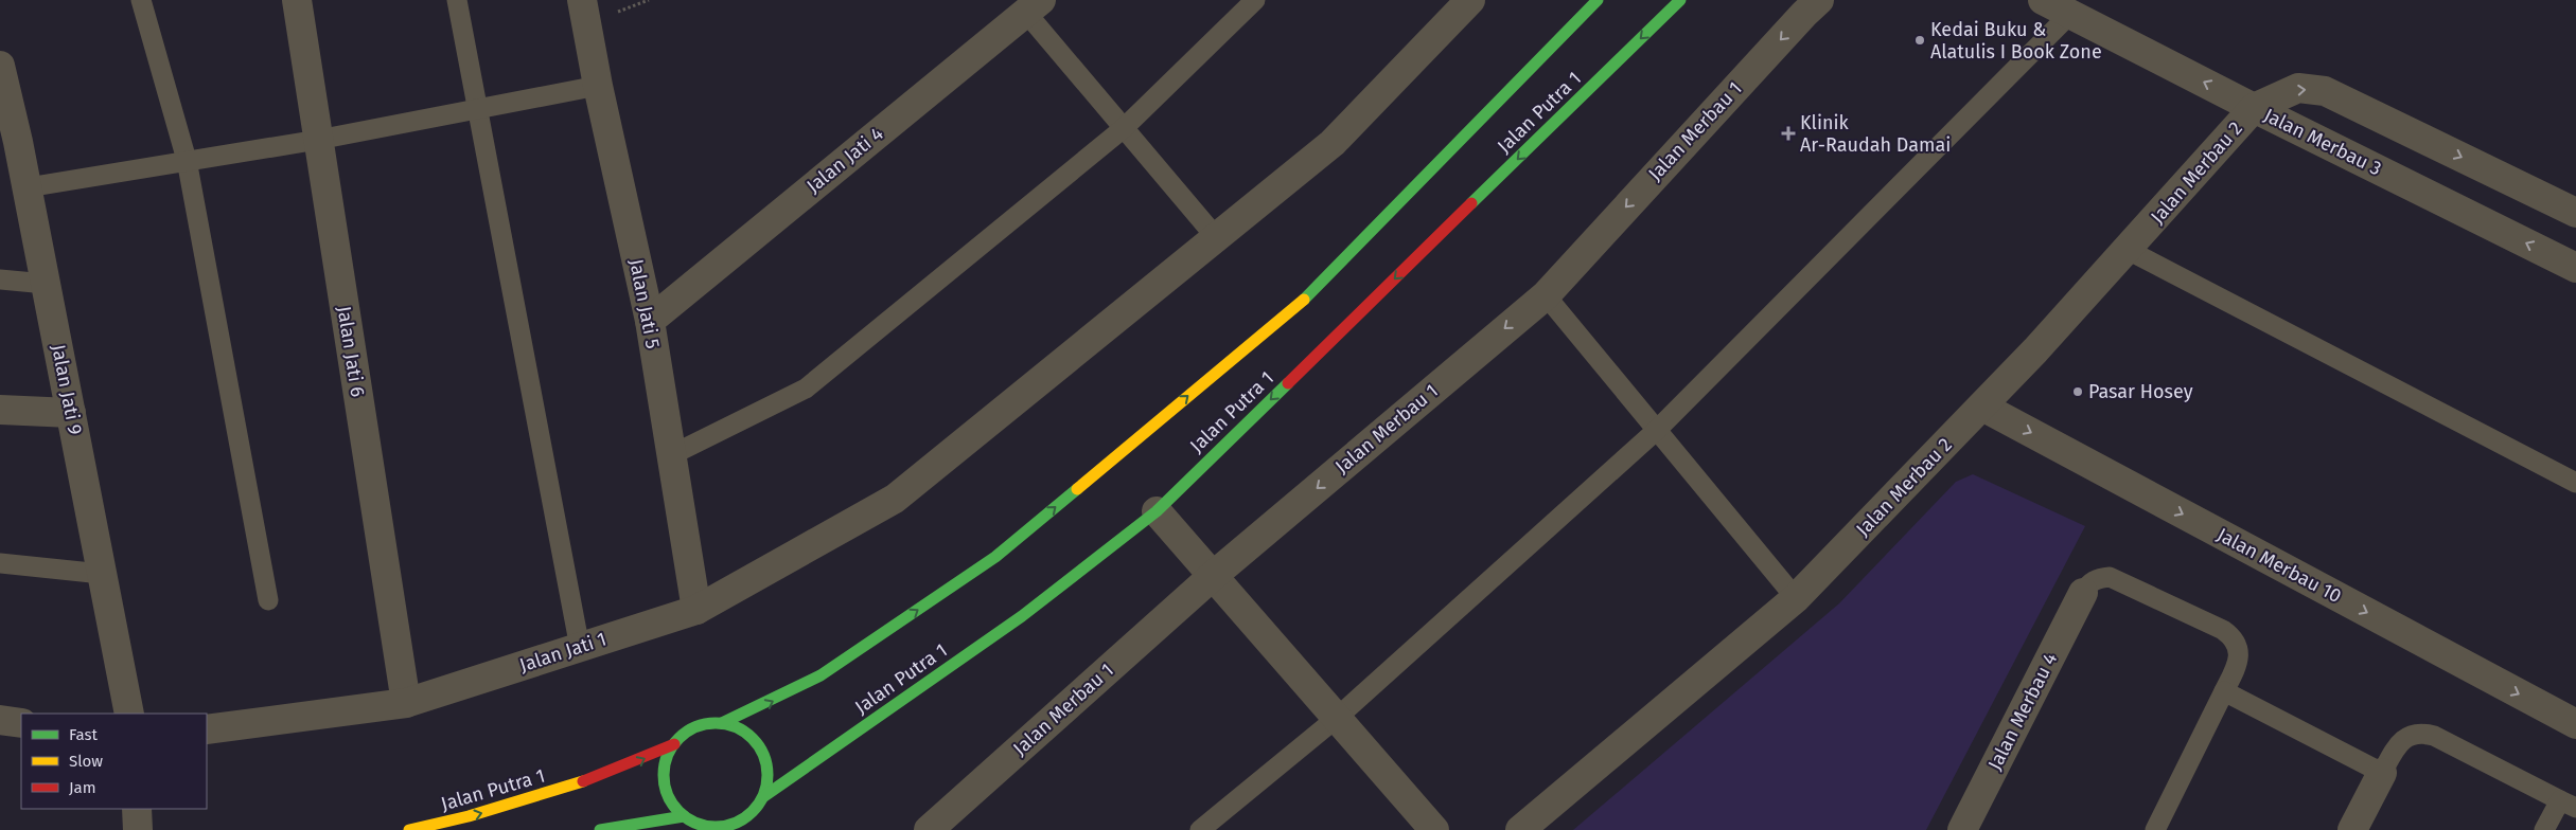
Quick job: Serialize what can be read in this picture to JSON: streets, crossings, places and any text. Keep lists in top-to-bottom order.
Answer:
{
  "streets": {
    "main road": ["Jalan Putra 1"],
    "street": [
      "Jalan Merbau 1",
      "Jalan Merbau 3",
      "Jalan Jati 4",
      "Jalan Merbau 2",
      "Jalan Jati 5",
      "Jalan Jati 6",
      "Jalan Jati 9",
      "Jalan Merbau 10",
      "Jalan Jati 1",
      "Jalan Merbau 4"
    ]
  },
  "crossings": [
    ["Jalan Merbau 3", "Jalan Merbau 2"],
    ["Jalan Jati 4", "Jalan Jati 5"],
    ["Jalan Merbau 2", "Jalan Merbau 10"],
    ["Jalan Jati 5", "Jalan Jati 1"],
    ["Jalan Jati 6", "Jalan Jati 1"]
  ],
  "one_way": ["Jalan Merbau 1", "Jalan Merbau 10"],
  "places": {
    "other": ["Kedai Buku & Alatulis I Book Zone", "Pasar Hosey"],
    "health": ["Klinik Ar-Raudah Damai"]
  },
  "legend": ["Fast", "Slow", "Jam"]
}
